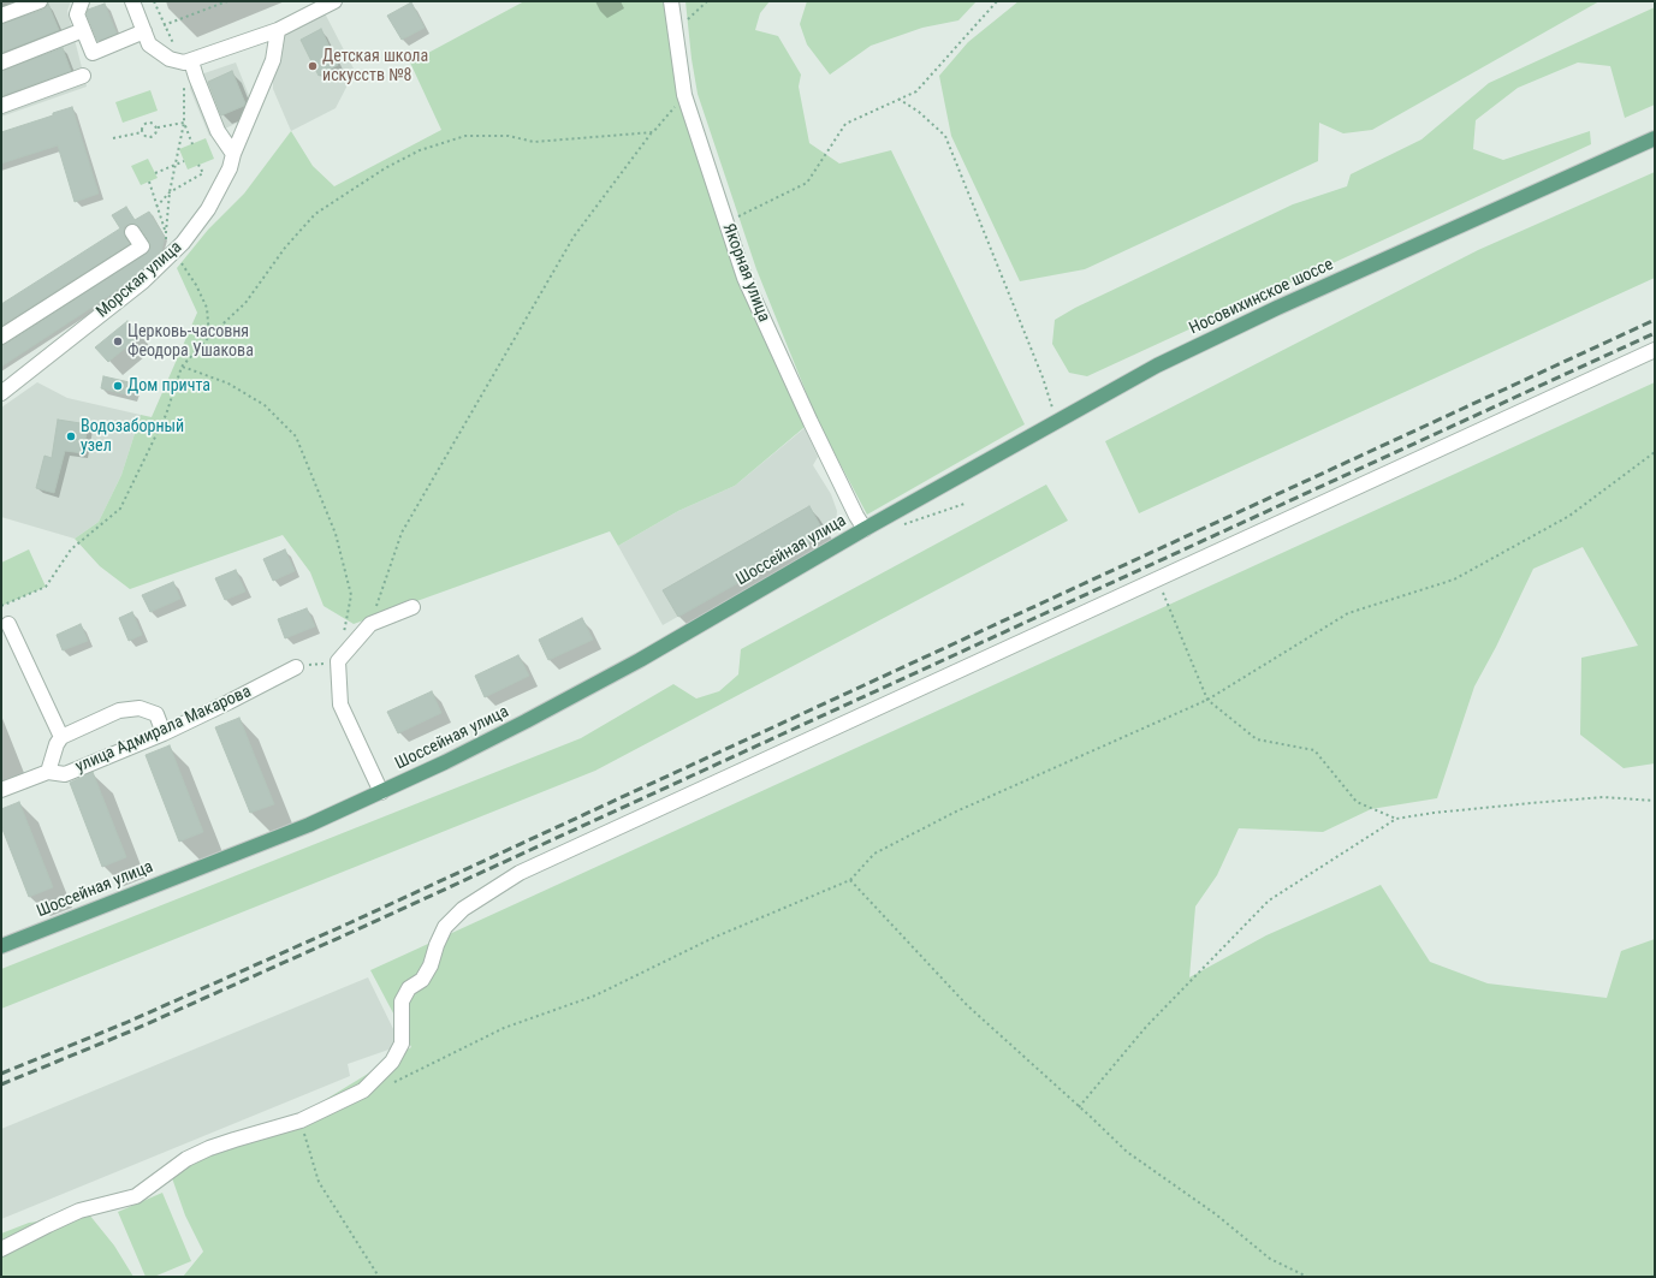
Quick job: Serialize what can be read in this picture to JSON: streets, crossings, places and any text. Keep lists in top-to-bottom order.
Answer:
{
  "streets": {
    "main road": ["Носовихинское шоссе", "Шоссейная улица"],
    "street": ["Якорная улица", "Морская улица", "улица Адмирала Макарова"]
  },
  "crossings": [
    ["Якорная улица", "Шоссейная улица"],
    ["Носовихинское шоссе", "Шоссейная улица"]
  ],
  "places": [
    "Детская школа искусств №8",
    "Церковь-часовня Феодора Ушакова",
    "Дом причта",
    "Водозаборный узел"
  ]
}
